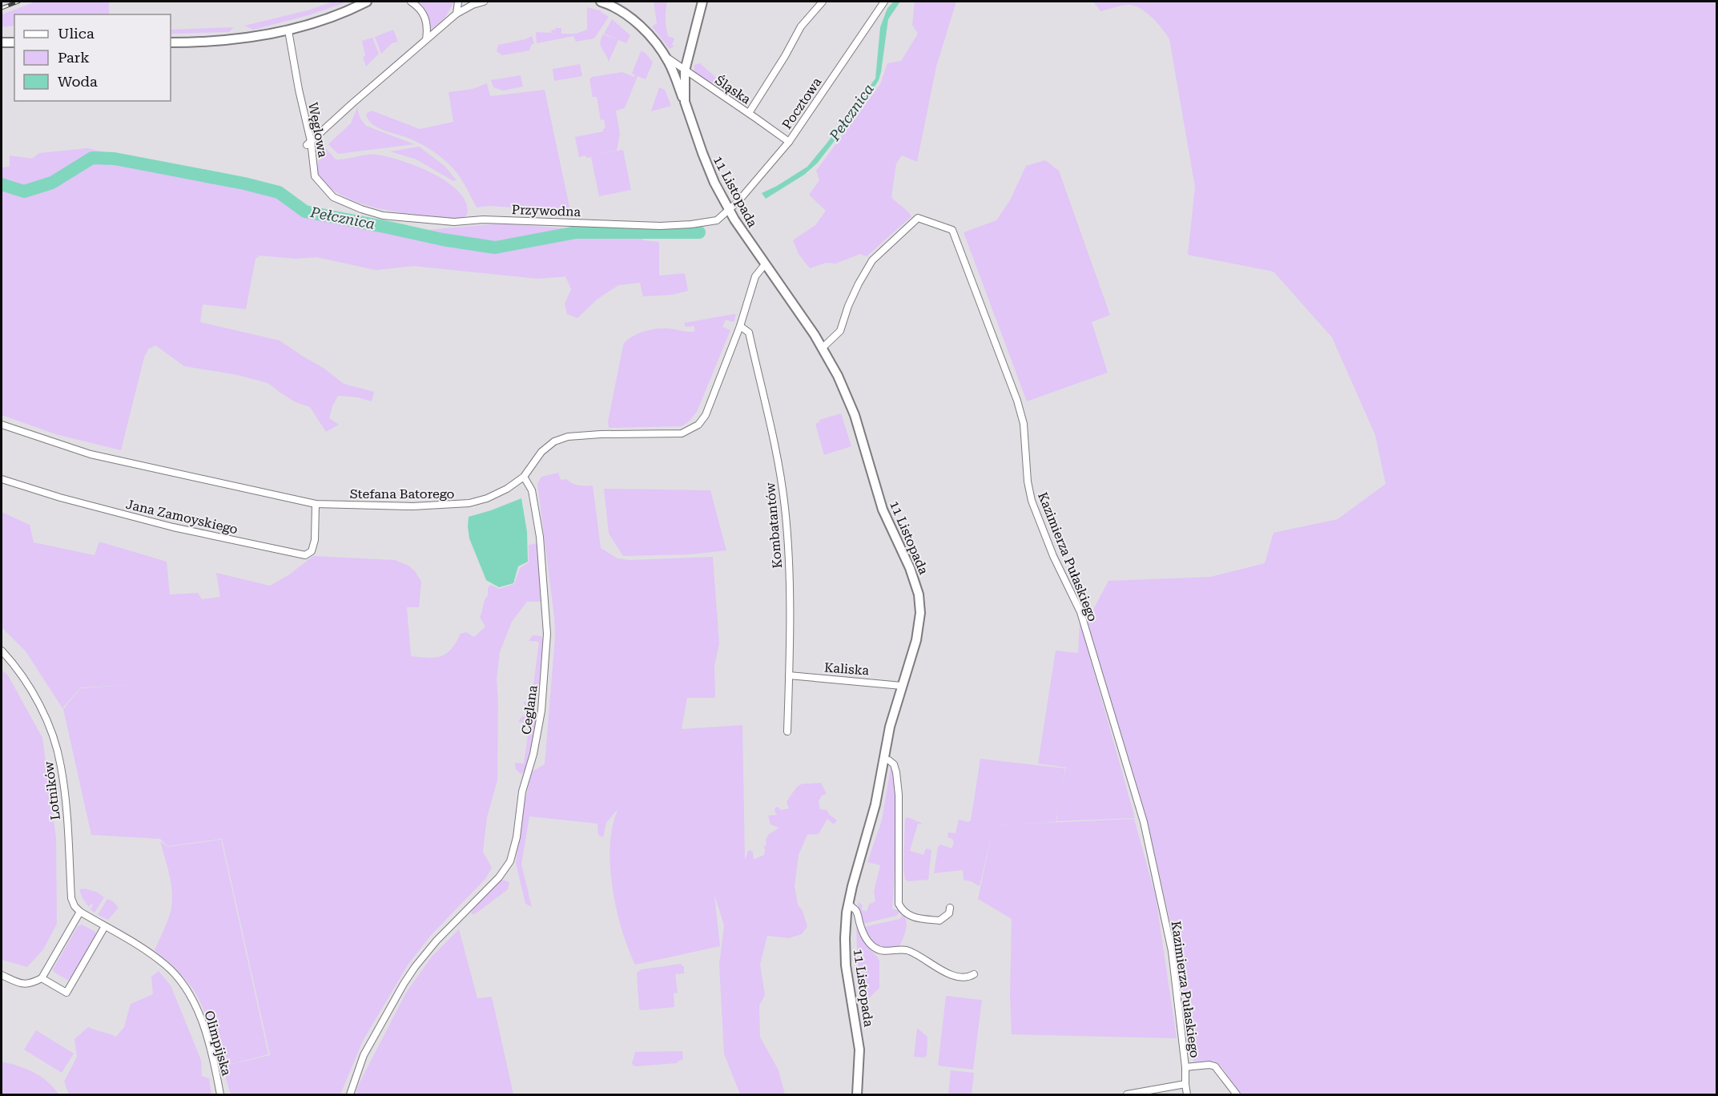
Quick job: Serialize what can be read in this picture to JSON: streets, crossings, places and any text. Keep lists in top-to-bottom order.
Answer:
{
  "streets": {
    "main road": ["11 Listopada"],
    "street": [
      "Śląska",
      "Pocztowa",
      "Węglowa",
      "Przywodna",
      "Stefana Batorego",
      "Jana Zamoyskiego",
      "Kombatantów",
      "Kazimierza Pułaskiego",
      "Kaliska",
      "Ceglana",
      "Lotników",
      "Olimpijska"
    ]
  },
  "crossings": [
    ["Śląska", "Pocztowa"],
    ["Śląska", "11 Listopada"],
    ["Pocztowa", "11 Listopada"],
    ["Pocztowa", "Przywodna"],
    ["Węglowa", "Przywodna"],
    ["11 Listopada", "Przywodna"],
    ["11 Listopada", "Stefana Batorego"],
    ["11 Listopada", "Kazimierza Pułaskiego"],
    ["11 Listopada", "Kaliska"],
    ["Stefana Batorego", "Jana Zamoyskiego"],
    ["Stefana Batorego", "Kombatantów"],
    ["Stefana Batorego", "Ceglana"],
    ["Kombatantów", "Kaliska"],
    ["Lotników", "Olimpijska"]
  ],
  "water": ["Pełcznica"],
  "legend": ["Ulica", "Park", "Woda"]
}
